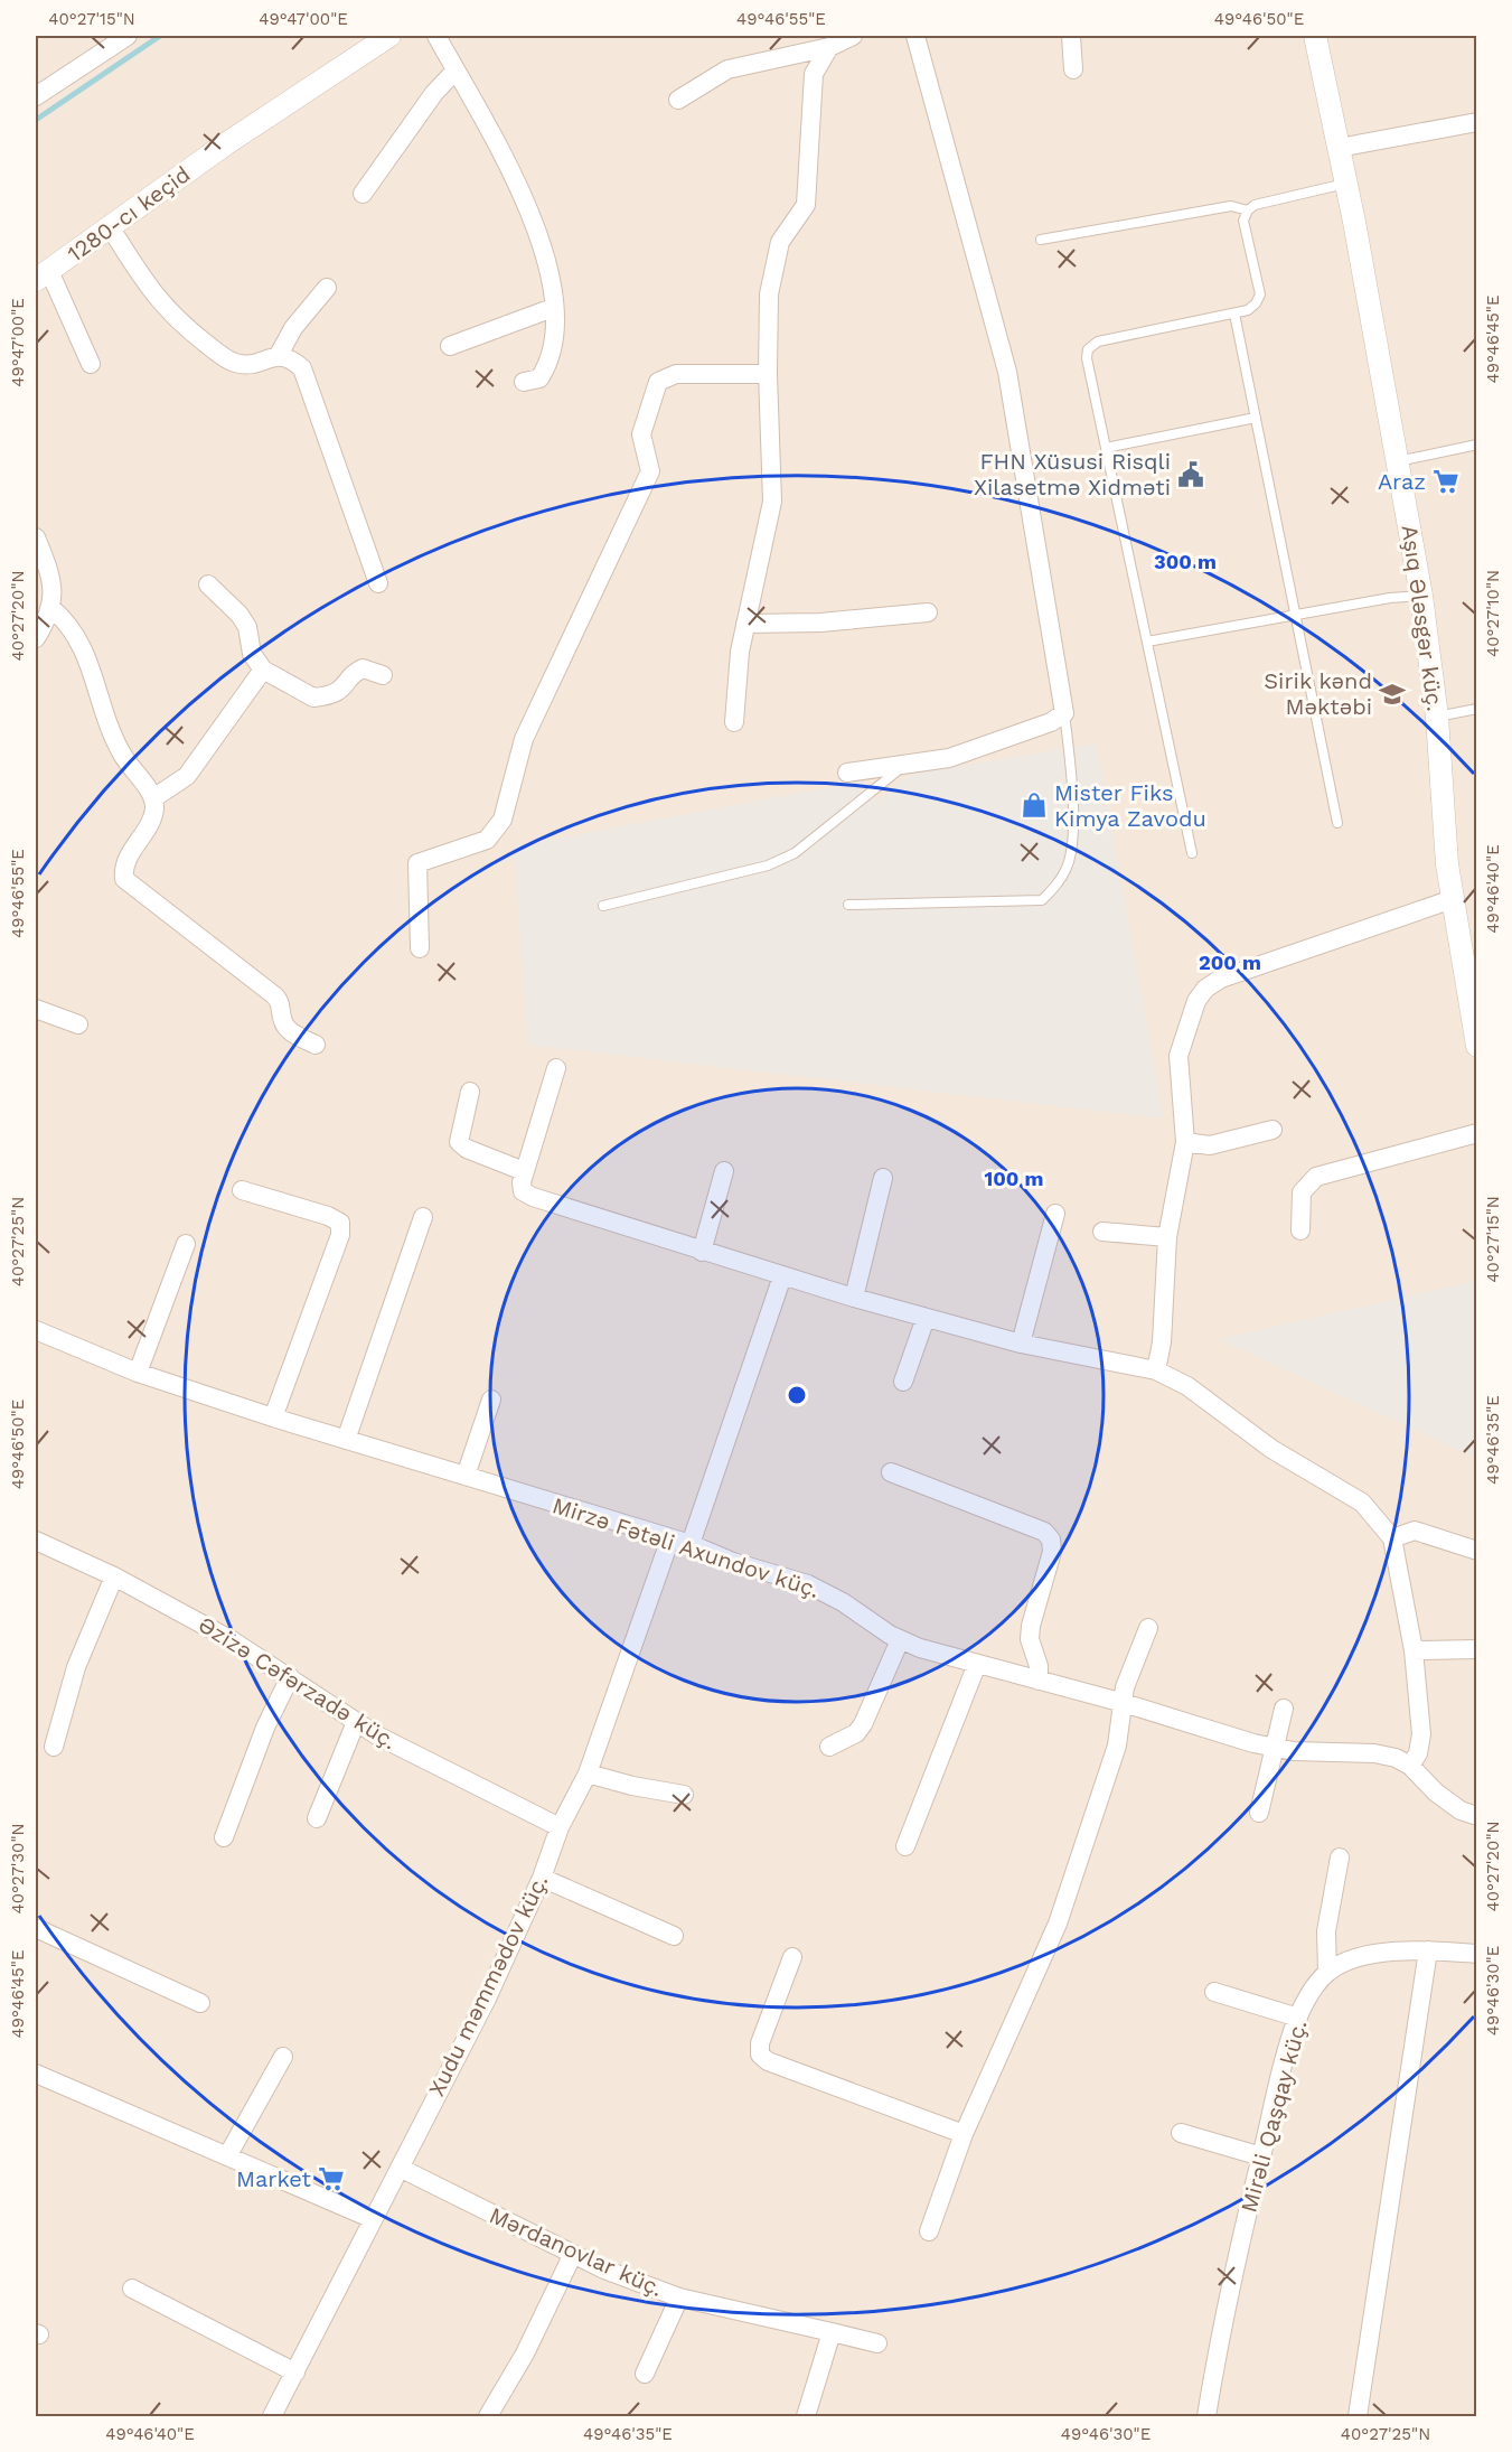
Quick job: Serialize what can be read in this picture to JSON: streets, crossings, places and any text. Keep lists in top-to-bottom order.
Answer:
{
  "streets": {
    "street": [
      "1280-cı keçid",
      "Aşıq Ələsgər küç.",
      "Mirzə Fətəli Axundov küç.",
      "Əzizə Cəfərzadə küç.",
      "Xudu məmmədov küç.",
      "Mirəli Qaşqay küç.",
      "Mərdanovlar küç."
    ]
  },
  "crossings": [
    ["Mirzə Fətəli Axundov küç.", "Xudu məmmədov küç."],
    ["Əzizə Cəfərzadə küç.", "Xudu məmmədov küç."],
    ["Xudu məmmədov küç.", "Mərdanovlar küç."]
  ],
  "places": {
    "public building": ["FHN Xüsusi Risqli Xilasetmə Xidməti"],
    "supermarket": ["Araz", "Market"],
    "school or university": ["Sirik kənd Məktəbi"],
    "shop": ["Mister Fiks Kimya Zavodu"]
  },
  "coordinates": [
    "40°27'15\"N",
    "49°47'00\"E",
    "49°46'55\"E",
    "49°46'50\"E",
    "49°46'45\"E",
    "40°27'10\"N",
    "40°27'20\"N",
    "49°46'40\"E",
    "40°27'25\"N",
    "49°46'35\"E",
    "40°27'30\"N",
    "49°46'30\"E"
  ],
  "rings": ["300 m", "200 m", "100 m"]
}
